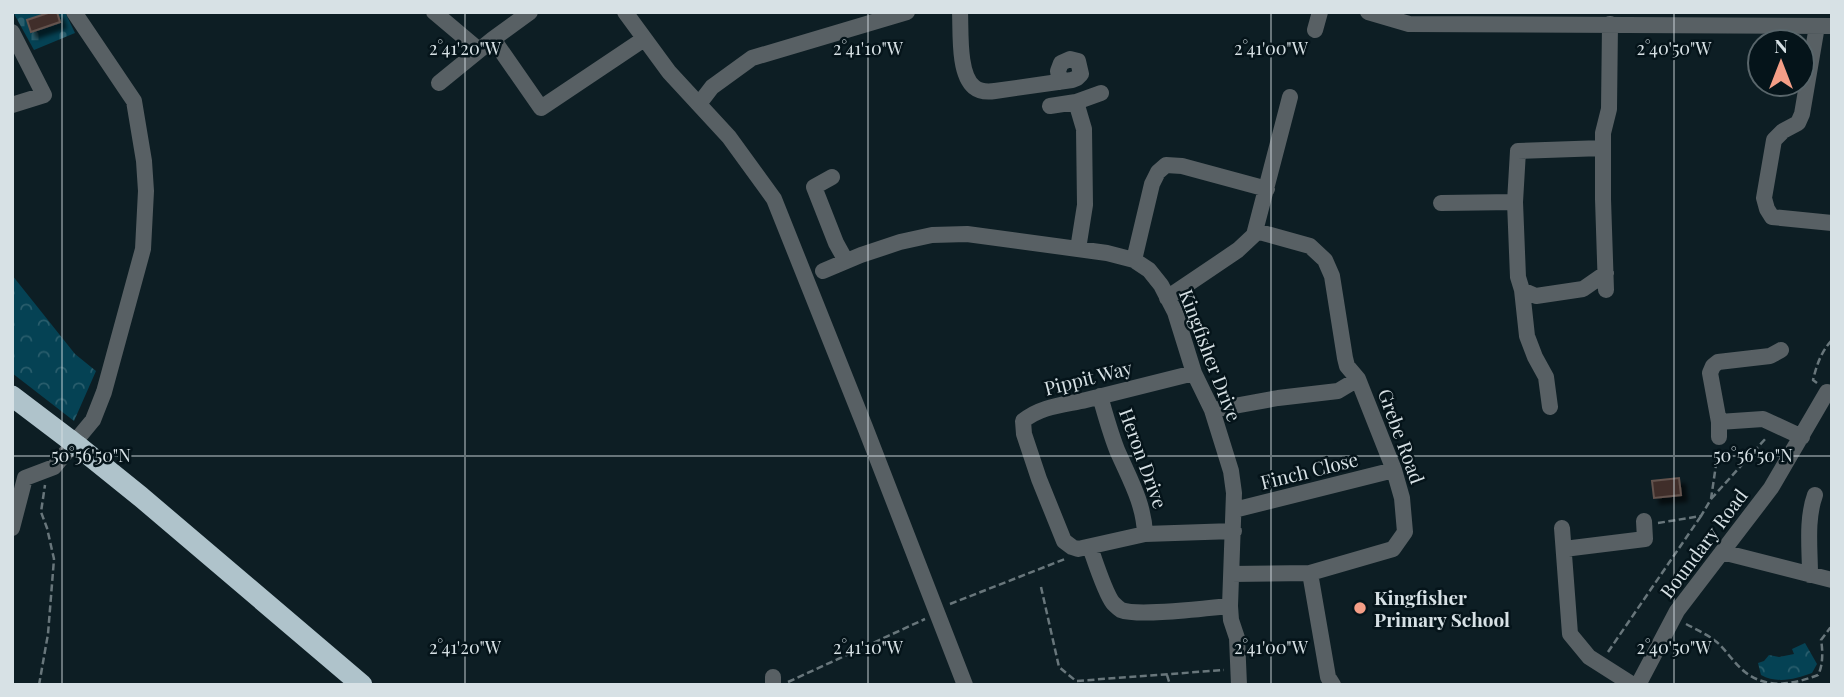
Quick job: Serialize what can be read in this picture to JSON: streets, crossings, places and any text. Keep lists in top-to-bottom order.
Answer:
{
  "streets": {
    "street": [
      "Kingfisher Drive",
      "Pippit Way",
      "Grebe Road",
      "Heron Drive",
      "Finch Close",
      "Boundary Road"
    ]
  },
  "crossings": [
    ["Kingfisher Drive", "Pippit Way"],
    ["Kingfisher Drive", "Grebe Road"],
    ["Kingfisher Drive", "Finch Close"],
    ["Pippit Way", "Heron Drive"],
    ["Grebe Road", "Finch Close"]
  ],
  "places": ["Kingfisher Primary School"],
  "north": "top",
  "coordinates": [
    "2°41'20\"W",
    "2°41'10\"W",
    "2°41'00\"W",
    "2°40'50\"W",
    "50°56'50\"N"
  ]
}
